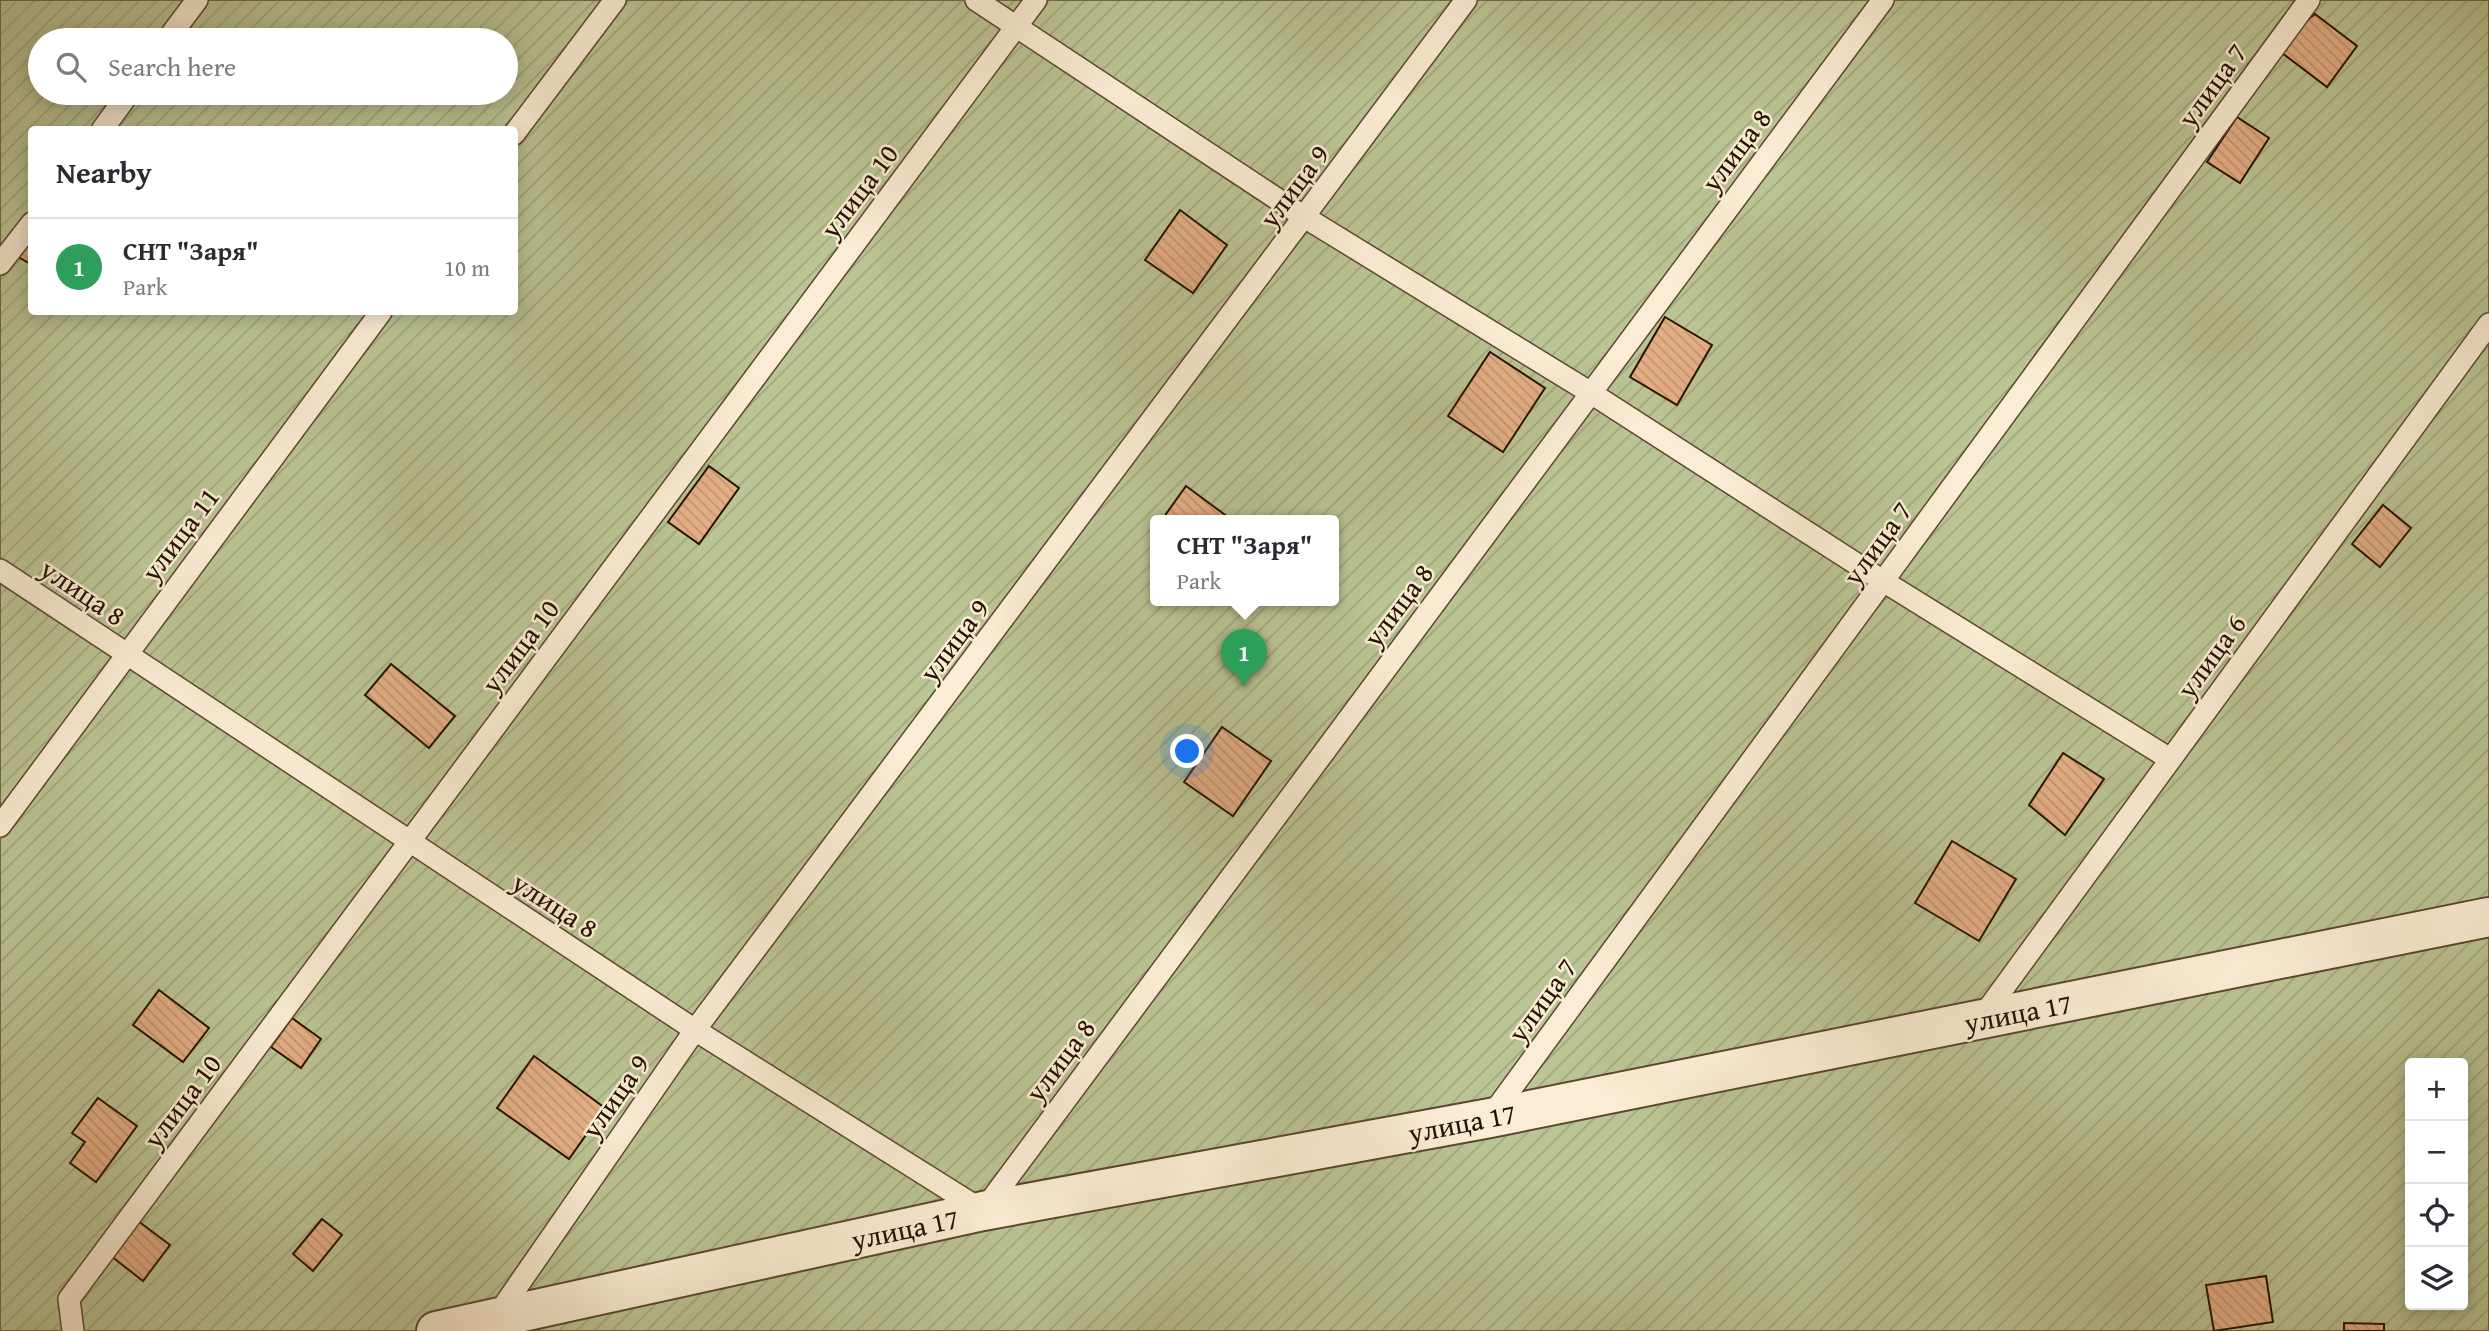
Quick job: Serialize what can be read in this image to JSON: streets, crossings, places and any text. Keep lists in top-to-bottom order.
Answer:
{
  "streets": {
    "street": ["улица 17"],
    "lane": [
      "улица 7",
      "улица 8",
      "улица 9",
      "улица 10",
      "улица 11",
      "улица 6"
    ]
  },
  "crossings": [
    ["улица 7", "улица 17"],
    ["улица 8", "улица 9"],
    ["улица 8", "улица 10"],
    ["улица 8", "улица 11"],
    ["улица 8", "улица 17"],
    ["улица 9", "улица 17"],
    ["улица 6", "улица 17"]
  ],
  "page": {
    "search": "Search here",
    "heading": "Nearby",
    "list": [
      {
        "mark": "1",
        "name": "СНТ \"Заря\"",
        "note": "Park",
        "value": "10 m"
      }
    ],
    "popup": ["СНТ \"Заря\"", "Park"],
    "pins": "1",
    "map_buttons": ["+", "−"]
  }
}
